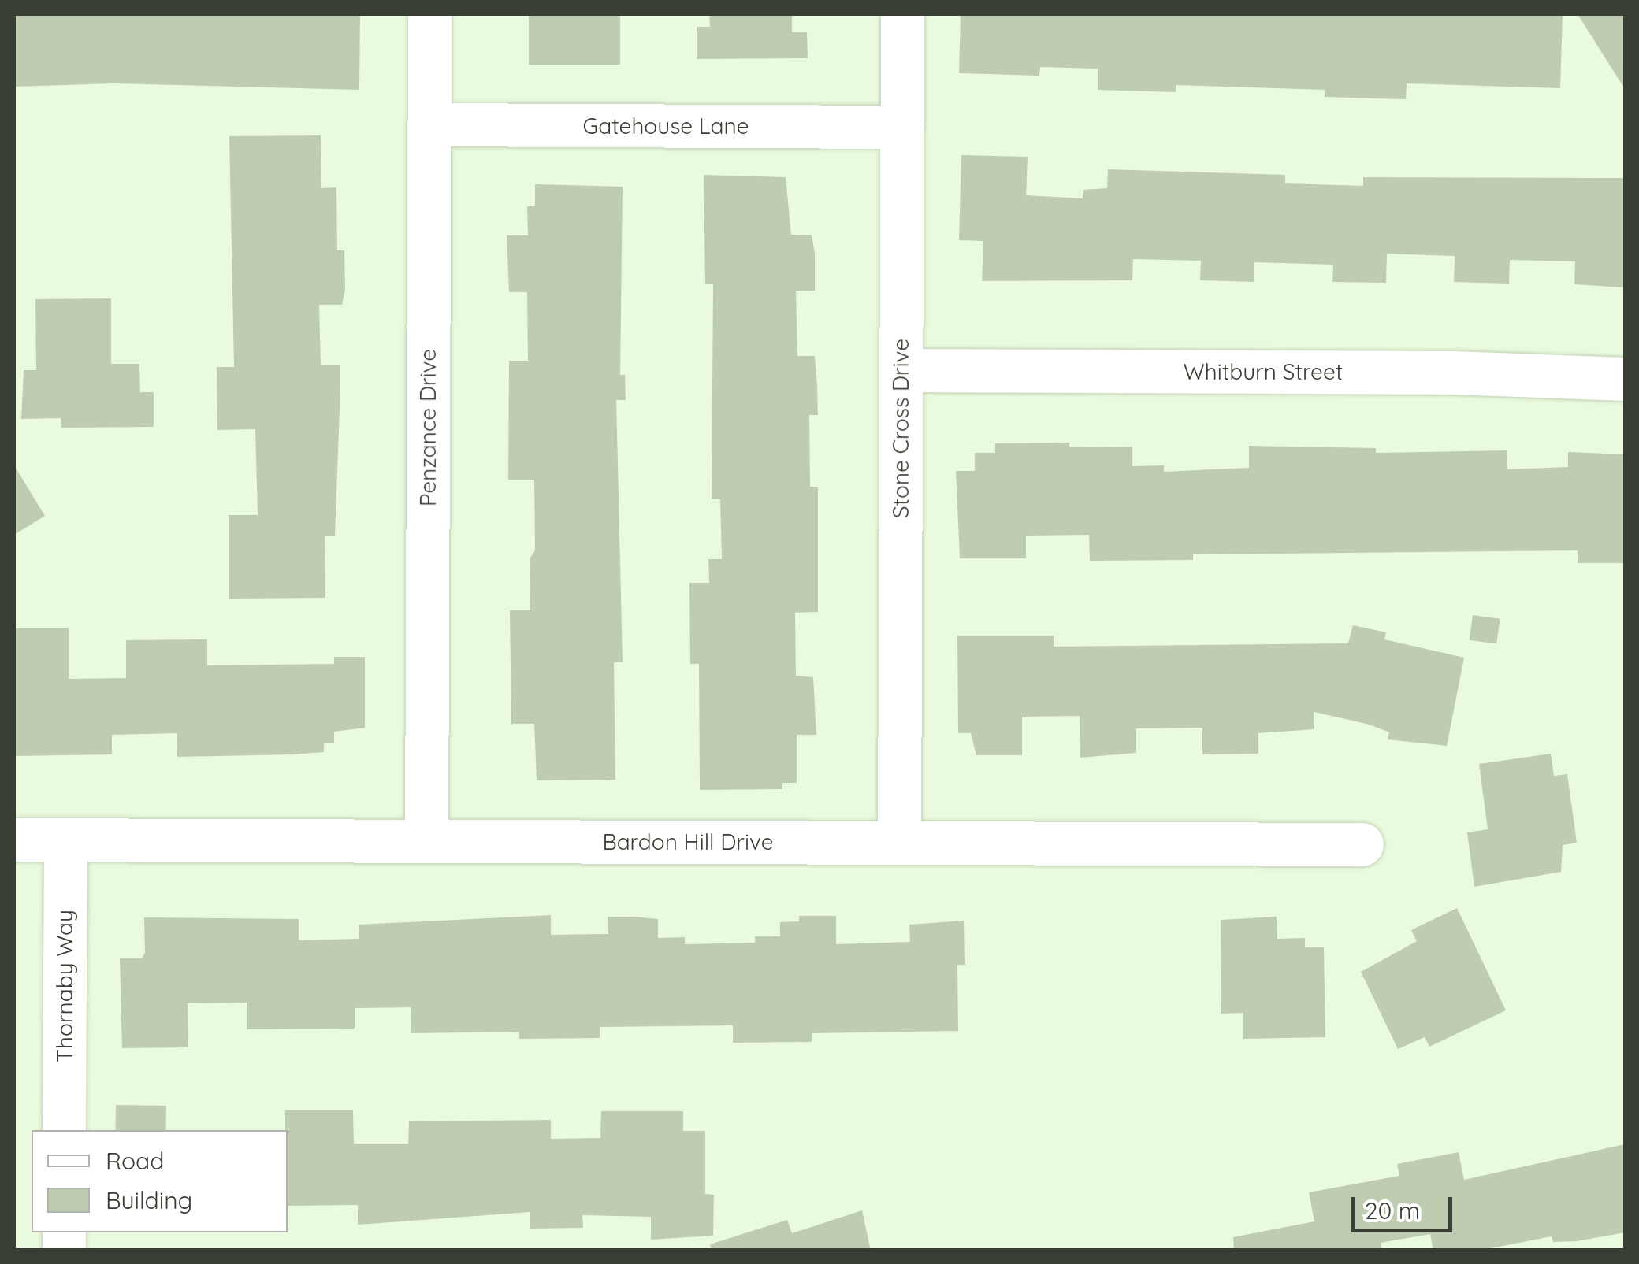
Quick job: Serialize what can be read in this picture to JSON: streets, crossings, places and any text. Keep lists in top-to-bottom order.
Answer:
{
  "streets": {
    "street": [
      "Gatehouse Lane",
      "Whitburn Street",
      "Penzance Drive",
      "Stone Cross Drive",
      "Bardon Hill Drive",
      "Thornaby Way"
    ]
  },
  "crossings": [
    ["Gatehouse Lane", "Penzance Drive"],
    ["Gatehouse Lane", "Stone Cross Drive"],
    ["Whitburn Street", "Stone Cross Drive"],
    ["Penzance Drive", "Bardon Hill Drive"],
    ["Stone Cross Drive", "Bardon Hill Drive"],
    ["Bardon Hill Drive", "Thornaby Way"]
  ],
  "legend": ["Road", "Building"],
  "scale_bar": "20 m"
}
